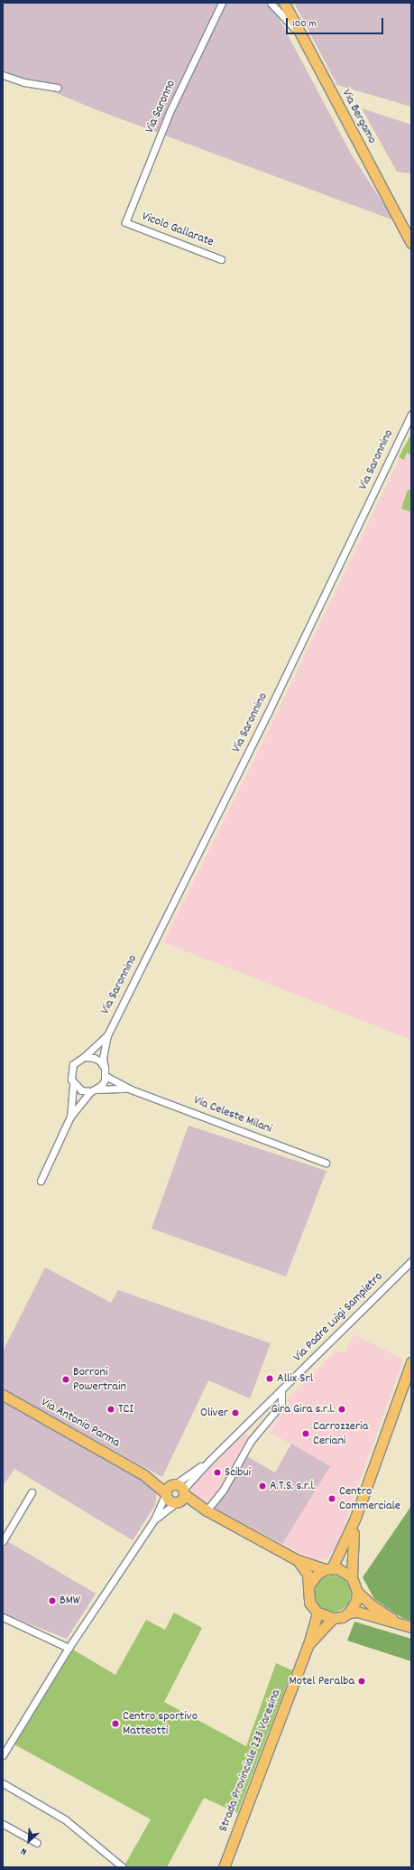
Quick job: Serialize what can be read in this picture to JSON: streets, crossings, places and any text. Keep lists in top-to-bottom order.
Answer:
{
  "streets": {
    "main road": ["Via Bergamo", "Via Antonio Parma", "Strada Provinciale 233 Varesina"],
    "street": [
      "Via Saronno",
      "Vicolo Gallarate",
      "Via Saronnino",
      "Via Celeste Milani",
      "Via Padre Luigi Sampietro"
    ]
  },
  "crossings": [
    ["Via Saronno", "Vicolo Gallarate"],
    ["Via Padre Luigi Sampietro", "Via Antonio Parma"]
  ],
  "places": [
    "Allix Srl",
    "Borroni Powertrain",
    "TCI",
    "Gira Gira s.r.l.",
    "Oliver",
    "Carrozzeria Ceriani",
    "Scibui",
    "A.T.S. s.r.l.",
    "Centro Commerciale",
    "BMW",
    "Motel Peralba",
    "Centro sportivo Matteotti"
  ],
  "scale_bar": "100 m",
  "north": "bottom left"
}
